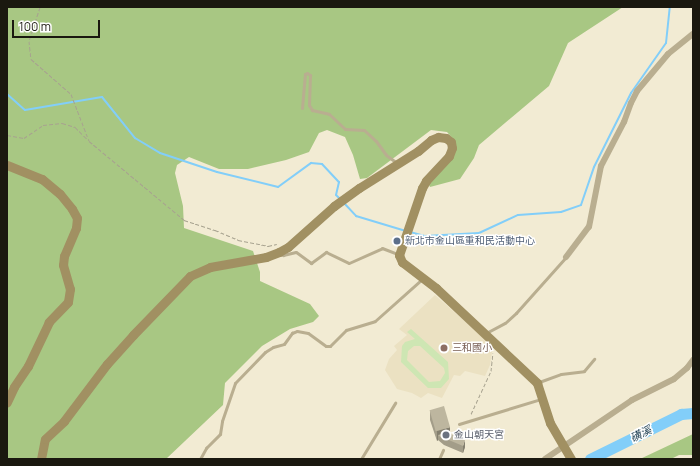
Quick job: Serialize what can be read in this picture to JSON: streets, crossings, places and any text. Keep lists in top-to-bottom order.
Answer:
{
  "water": ["磺溪"],
  "places": ["新北市金山區重和民活動中心", "三和國小", "金山朝天宮"],
  "scale_bar": "100 m"
}
